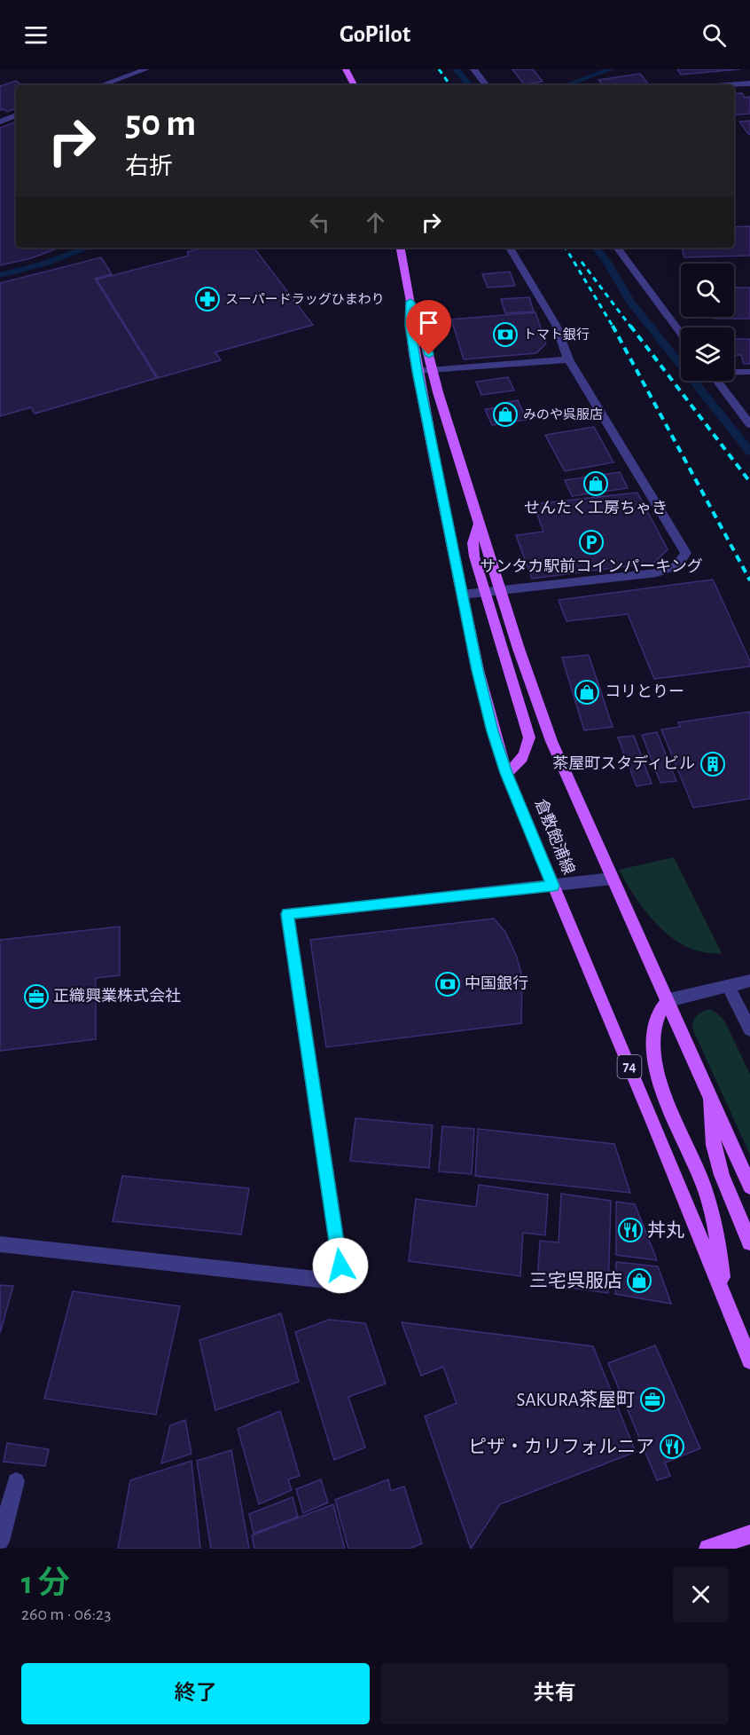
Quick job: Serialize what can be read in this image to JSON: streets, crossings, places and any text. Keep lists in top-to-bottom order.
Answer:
{
  "streets": {
    "main road": ["倉敷飽浦線", "74"]
  },
  "places": {
    "pharmacy": ["スーパードラッグひまわり"],
    "bank": ["トマト銀行", "中国銀行"],
    "shop": [
      "みのや呉服店",
      "せんたく工房ちゃき",
      "コリとりー",
      "三宅呉服店"
    ],
    "parking": ["サンタカ駅前コインパーキング"],
    "building": ["茶屋町スタディビル"],
    "office": ["正織興業株式会社", "SAKURA茶屋町"],
    "restaurant": ["丼丸", "ピザ・カリフォルニア"]
  },
  "page": {
    "header": "GoPilot",
    "turn": ["50 m", "右折"],
    "heading": ["1 分", "260 m · 06:23"],
    "buttons": ["終了", "共有"]
  }
}
